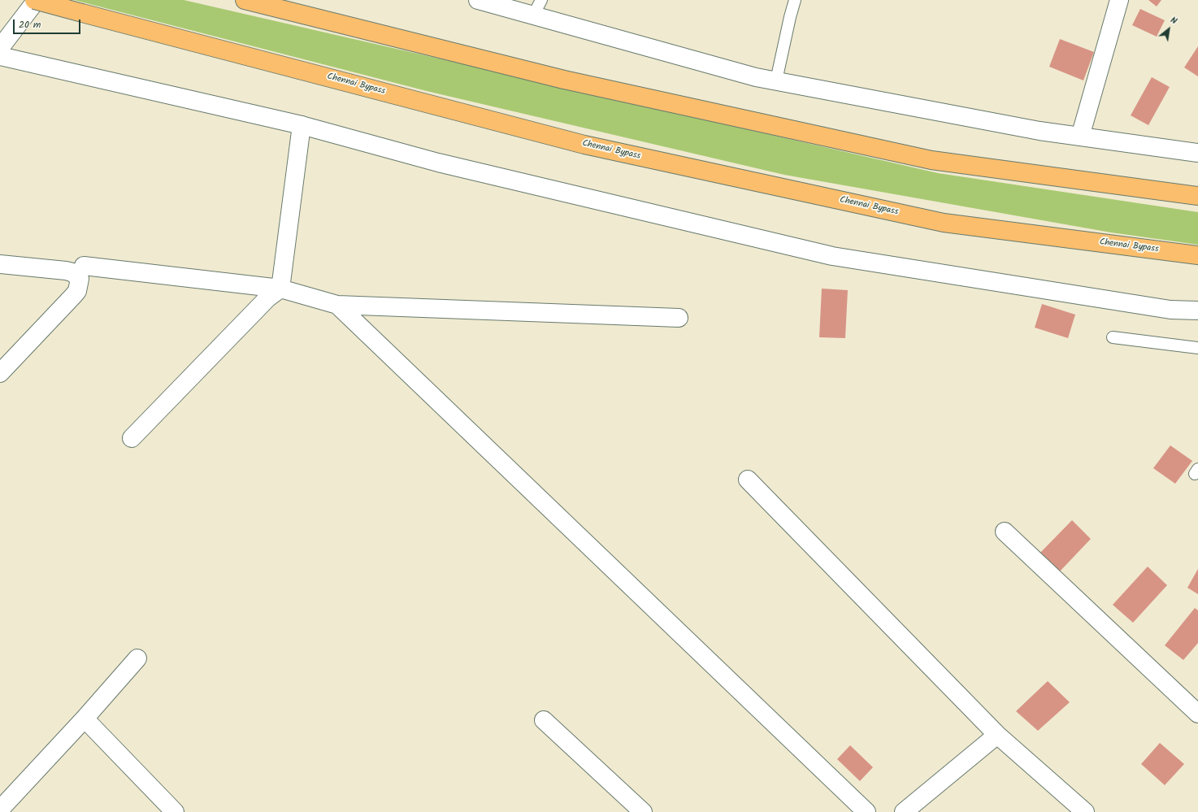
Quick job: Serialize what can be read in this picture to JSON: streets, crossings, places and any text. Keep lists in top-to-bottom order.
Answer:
{
  "streets": {
    "highway": ["Chennai Bypass"]
  },
  "scale_bar": "20 m",
  "north": "top right"
}
